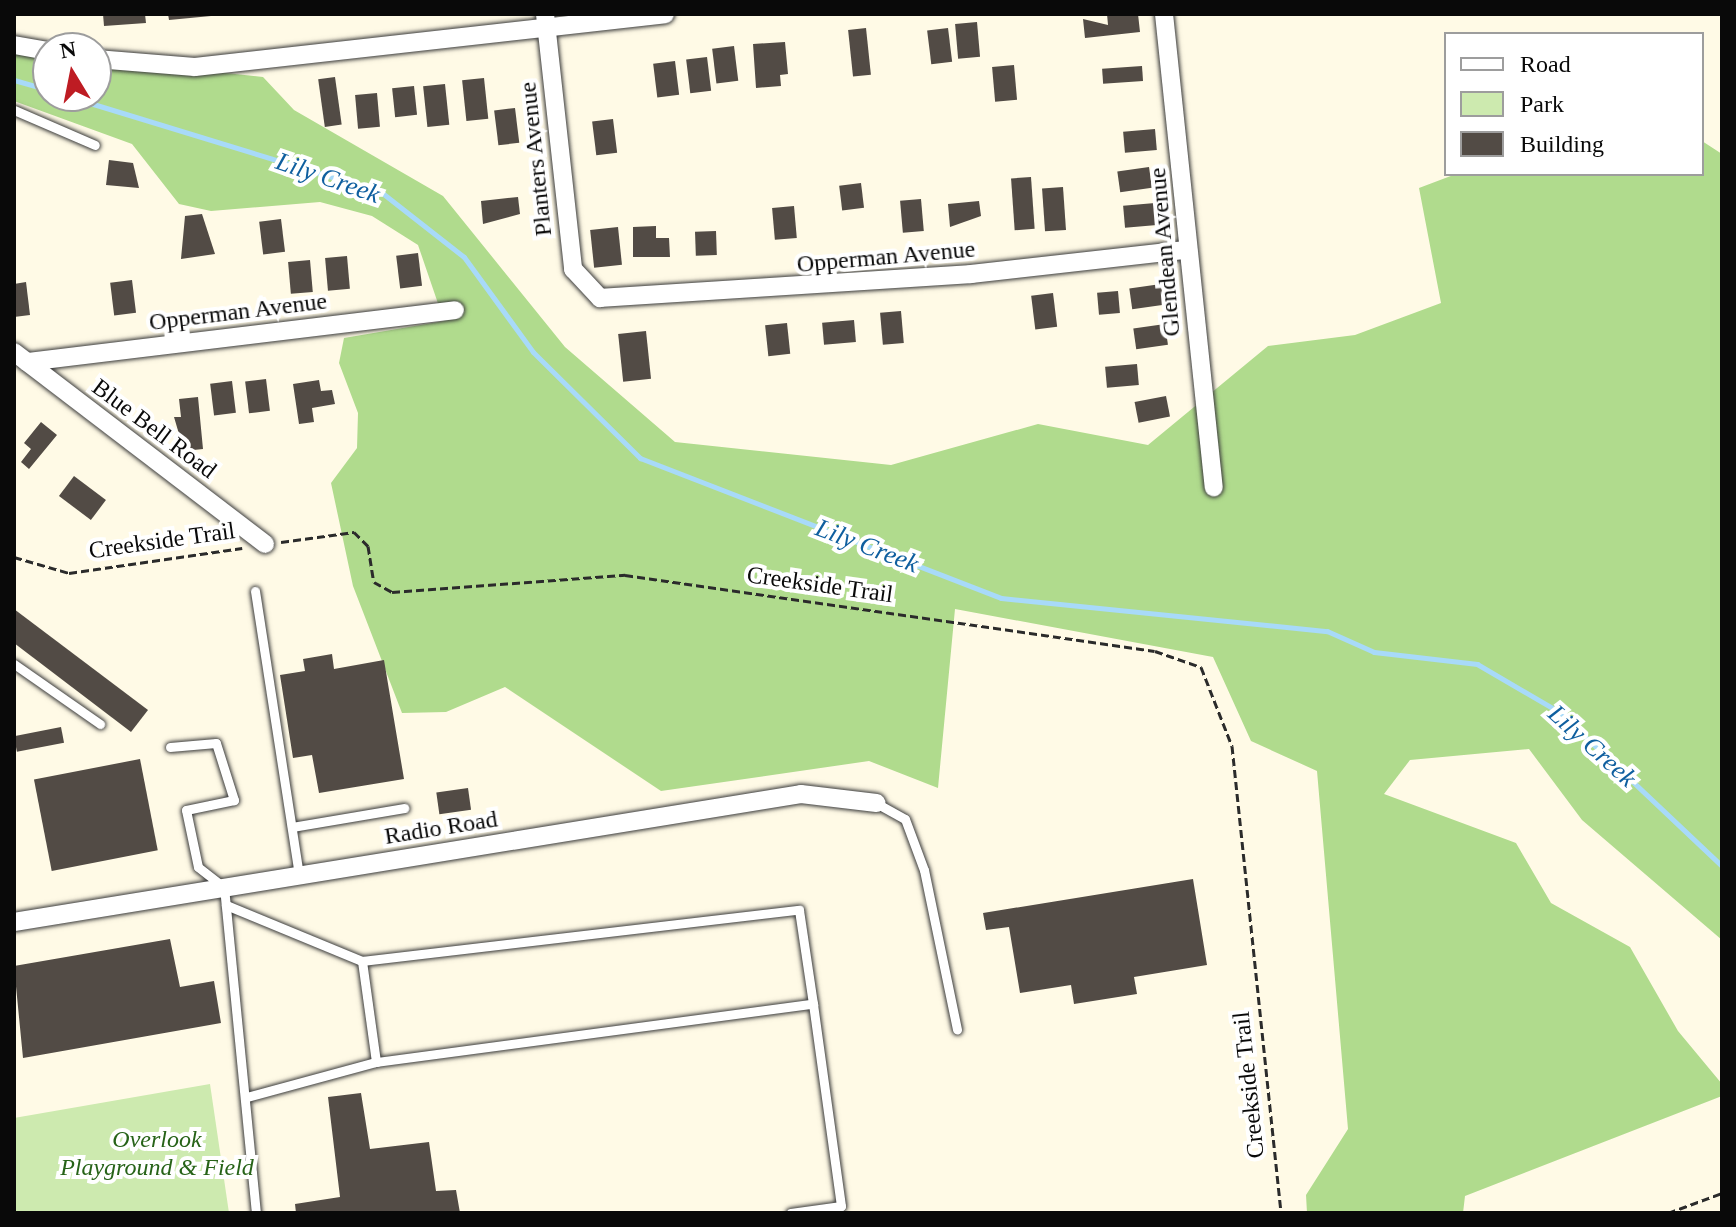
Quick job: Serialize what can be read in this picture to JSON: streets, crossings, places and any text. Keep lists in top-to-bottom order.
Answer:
{
  "streets": {
    "street": [
      "Planters Avenue",
      "Glendean Avenue",
      "Opperman Avenue",
      "Blue Bell Road",
      "Radio Road"
    ],
    "path": ["Creekside Trail"]
  },
  "crossings": [
    ["Planters Avenue", "Opperman Avenue"],
    ["Glendean Avenue", "Opperman Avenue"],
    ["Opperman Avenue", "Blue Bell Road"],
    ["Blue Bell Road", "Creekside Trail"]
  ],
  "water": ["Lily Creek"],
  "parks": ["Overlook Playground & Field"],
  "legend": ["Road", "Park", "Building"],
  "north": "top"
}
